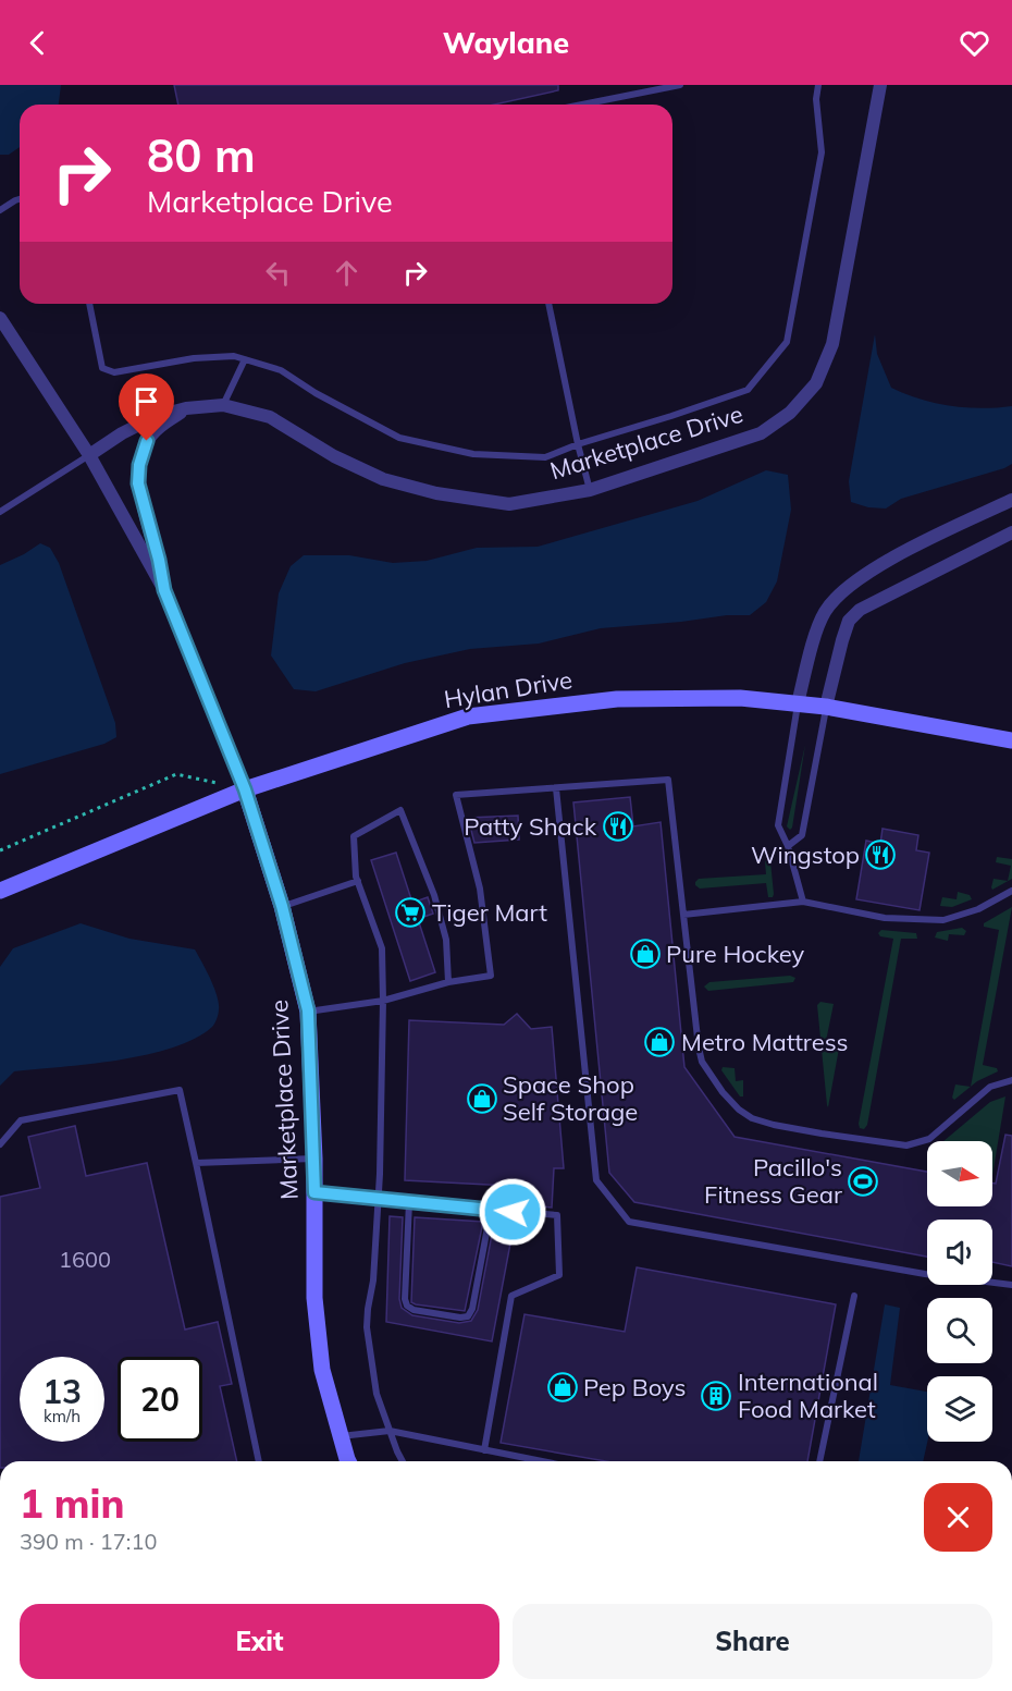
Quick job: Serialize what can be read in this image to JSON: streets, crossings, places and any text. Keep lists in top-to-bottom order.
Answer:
{
  "streets": {
    "main road": ["Marketplace Drive", "Hylan Drive"]
  },
  "crossings": [
    ["Marketplace Drive", "Hylan Drive"]
  ],
  "places": {
    "restaurant": ["Patty Shack", "Wingstop"],
    "supermarket": ["Tiger Mart"],
    "shop": [
      "Pure Hockey",
      "Metro Mattress",
      "Space Shop Self Storage",
      "Pep Boys"
    ],
    "sports": ["Pacillo's Fitness Gear"],
    "building": ["International Food Market"]
  },
  "house_numbers": ["1600"],
  "north": "right",
  "page": {
    "header": "Waylane",
    "turn": ["80 m", "Marketplace Drive"],
    "speed": "13 km/h",
    "limit": "20",
    "heading": ["1 min", "390 m · 17:10"],
    "buttons": ["Exit", "Share"]
  }
}
